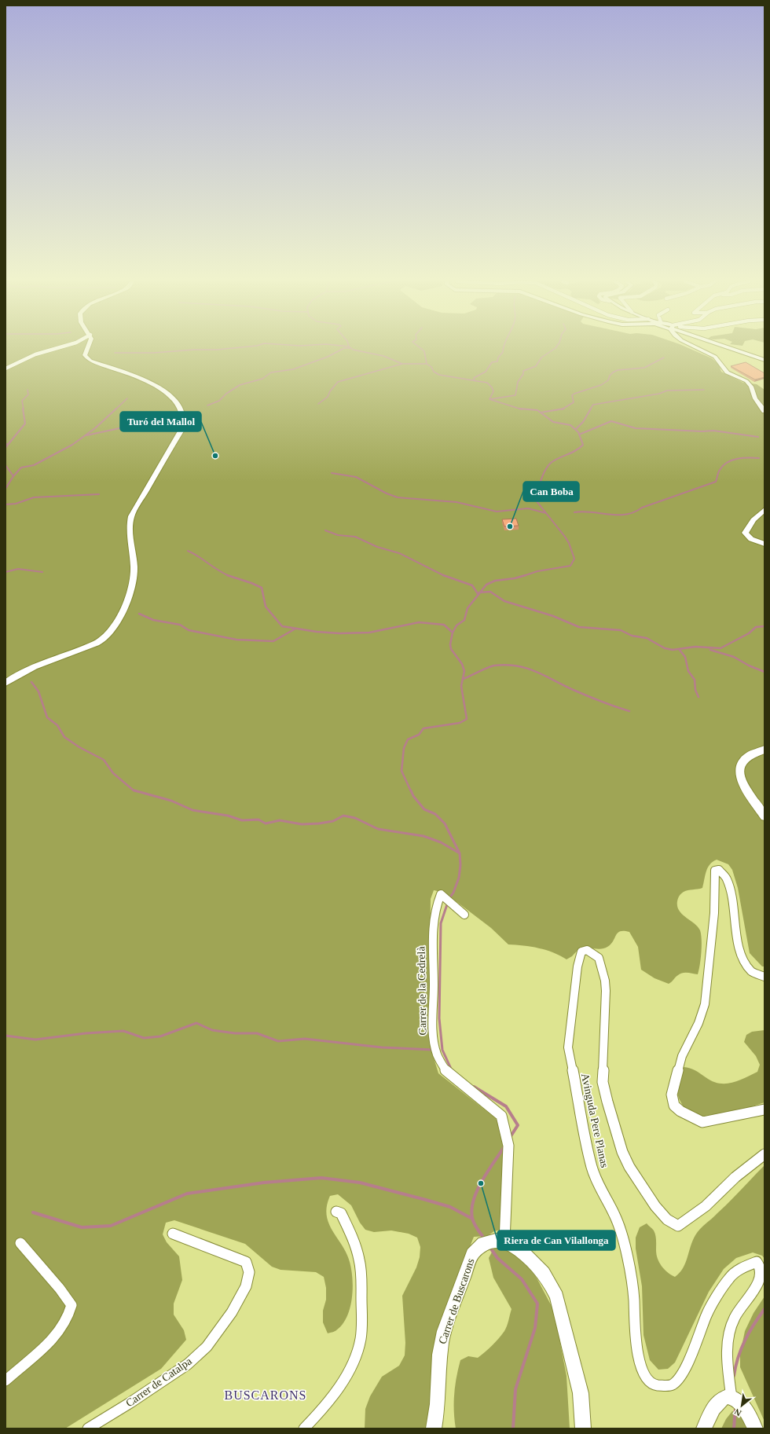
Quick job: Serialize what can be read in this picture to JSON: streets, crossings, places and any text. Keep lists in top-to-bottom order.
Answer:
{
  "streets": {
    "street": [
      "Carrer de la Cedrelà",
      "Avinguda Pere Planas",
      "Carrer de Buscarons",
      "Carrer de Catalpa"
    ]
  },
  "crossings": [
    ["Carrer de la Cedrelà", "Carrer de Buscarons"]
  ],
  "districts": ["BUSCARONS"],
  "places": ["Turó del Mallol", "Can Boba", "Riera de Can Vilallonga"],
  "north": "bottom left"
}
